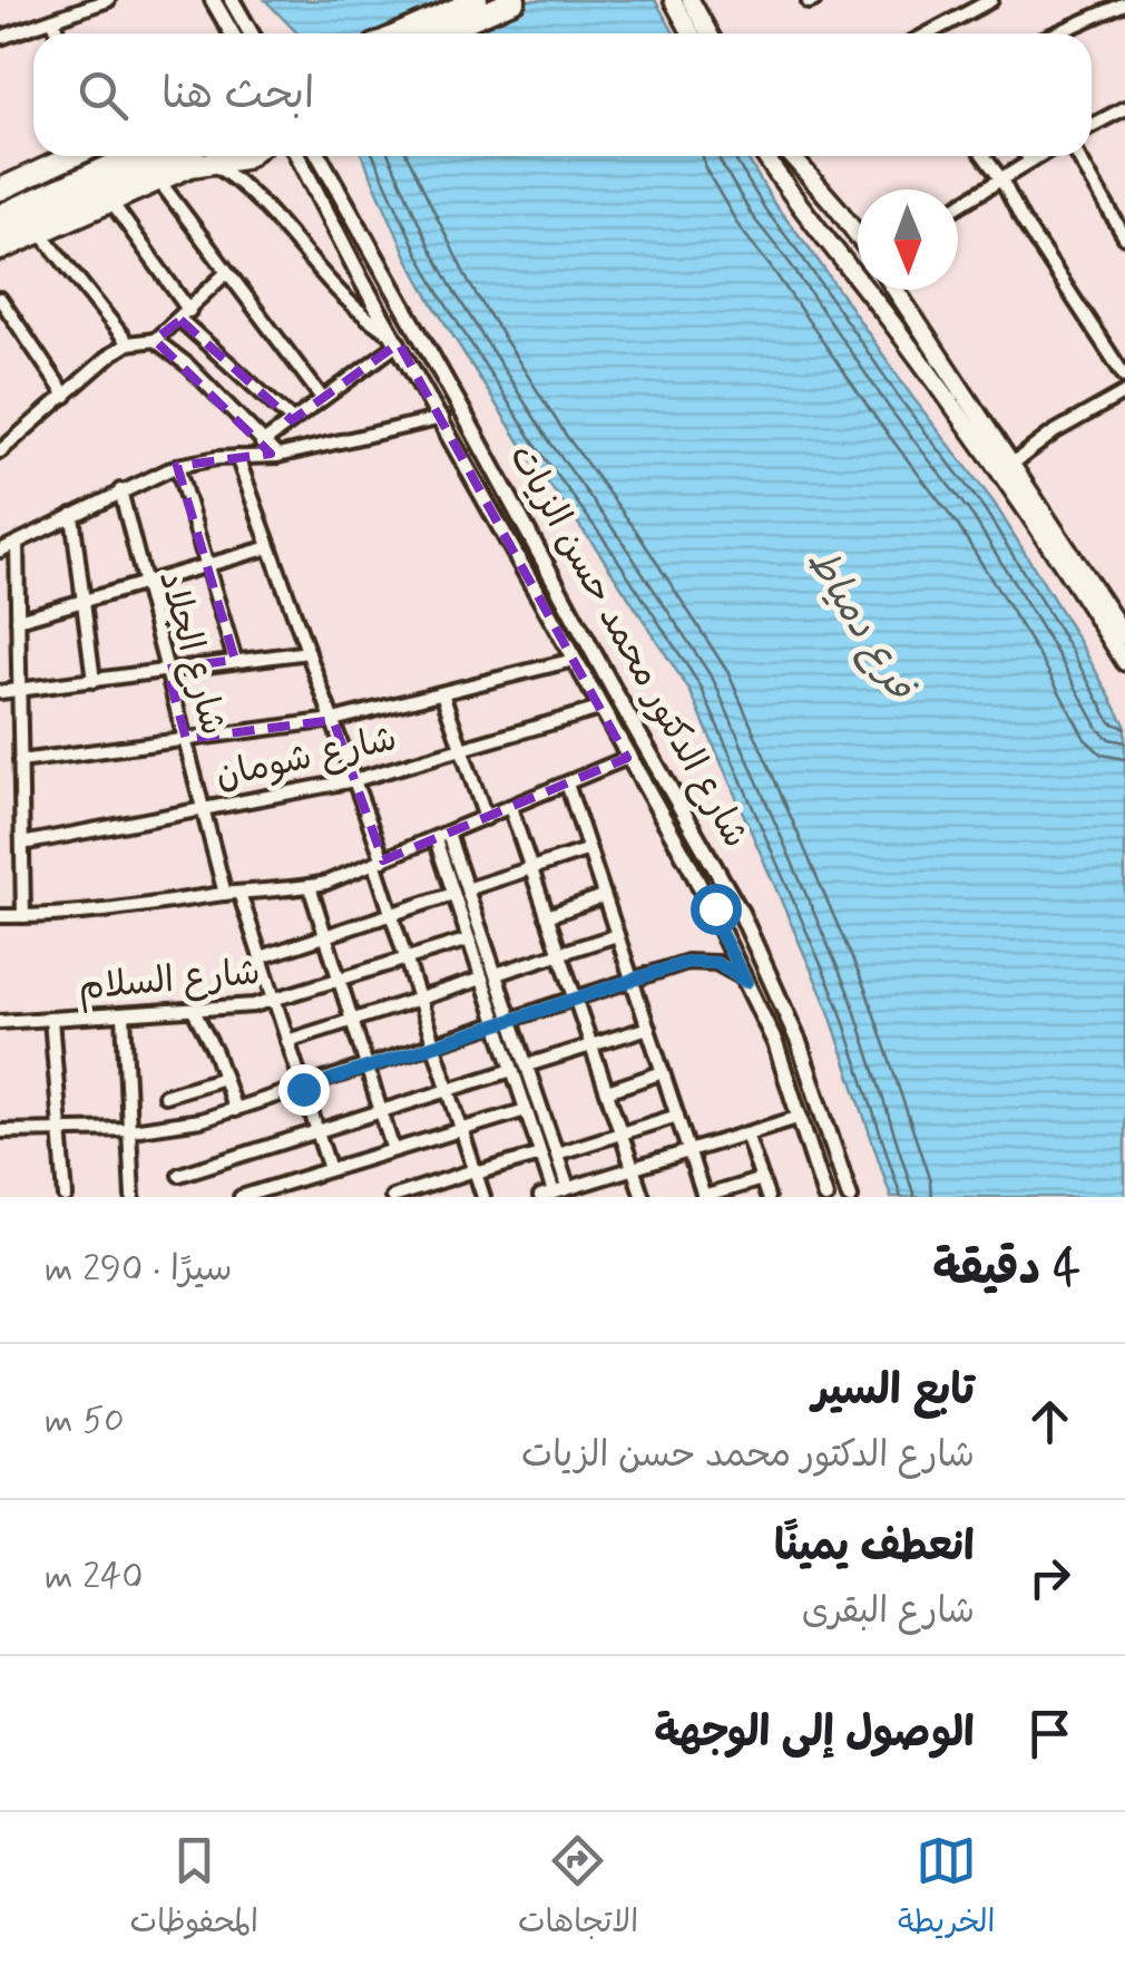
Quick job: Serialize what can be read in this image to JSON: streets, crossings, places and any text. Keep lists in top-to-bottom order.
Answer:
{
  "streets": {
    "street": [
      "شارع الدكتور محمد حسن الزيات",
      "شارع الجلاد",
      "شارع شومان",
      "شارع السلام"
    ]
  },
  "crossings": [
    ["شارع الدكتور محمد حسن الزيات", "شارع شومان"],
    ["شارع الجلاد", "شارع شومان"]
  ],
  "water": ["فرع دمياط"],
  "north": "bottom",
  "page": {
    "search": "ابحث هنا",
    "heading": ["4 دقيقة", "سيرًا · 290 m"],
    "list": [
      ["تابع السير", "شارع الدكتور محمد حسن الزيات", "50 m"],
      ["انعطف يمينًا", "شارع البقرى", "240 m"],
      "الوصول إلى الوجهة"
    ],
    "nav": ["الخريطة", "الاتجاهات", "المحفوظات"]
  }
}
